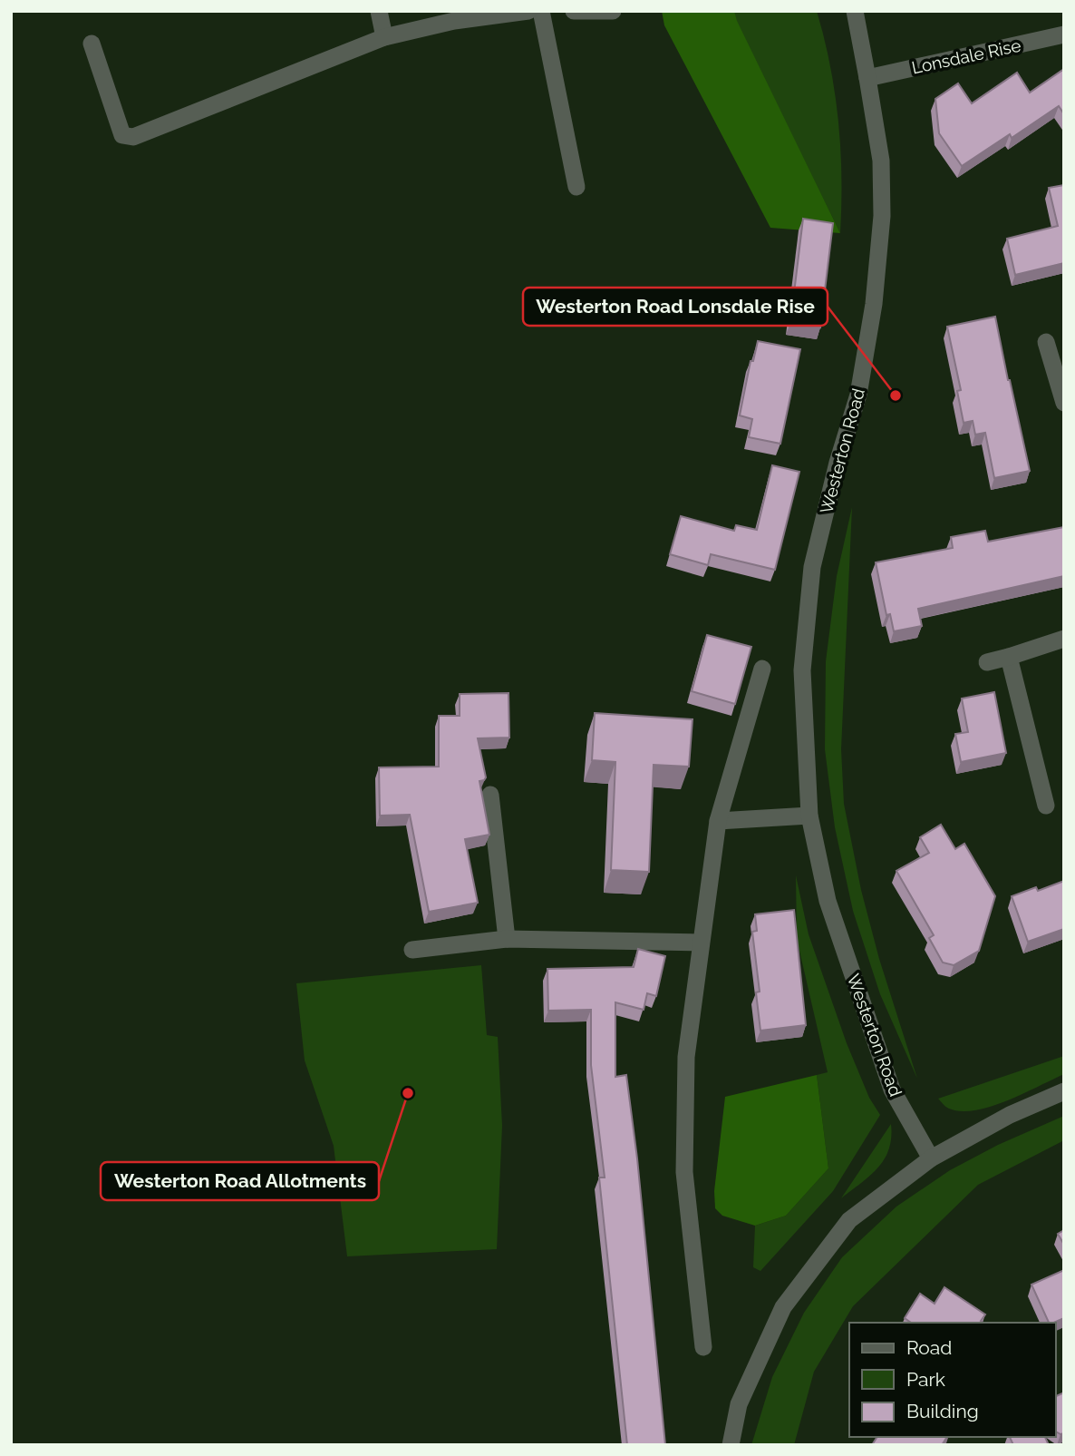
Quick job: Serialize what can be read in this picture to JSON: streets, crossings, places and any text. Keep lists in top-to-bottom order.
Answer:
{
  "streets": {
    "street": ["Lonsdale Rise", "Westerton Road"]
  },
  "crossings": [
    ["Lonsdale Rise", "Westerton Road"]
  ],
  "places": ["Westerton Road Lonsdale Rise", "Westerton Road Allotments"],
  "legend": ["Road", "Park", "Building"]
}
